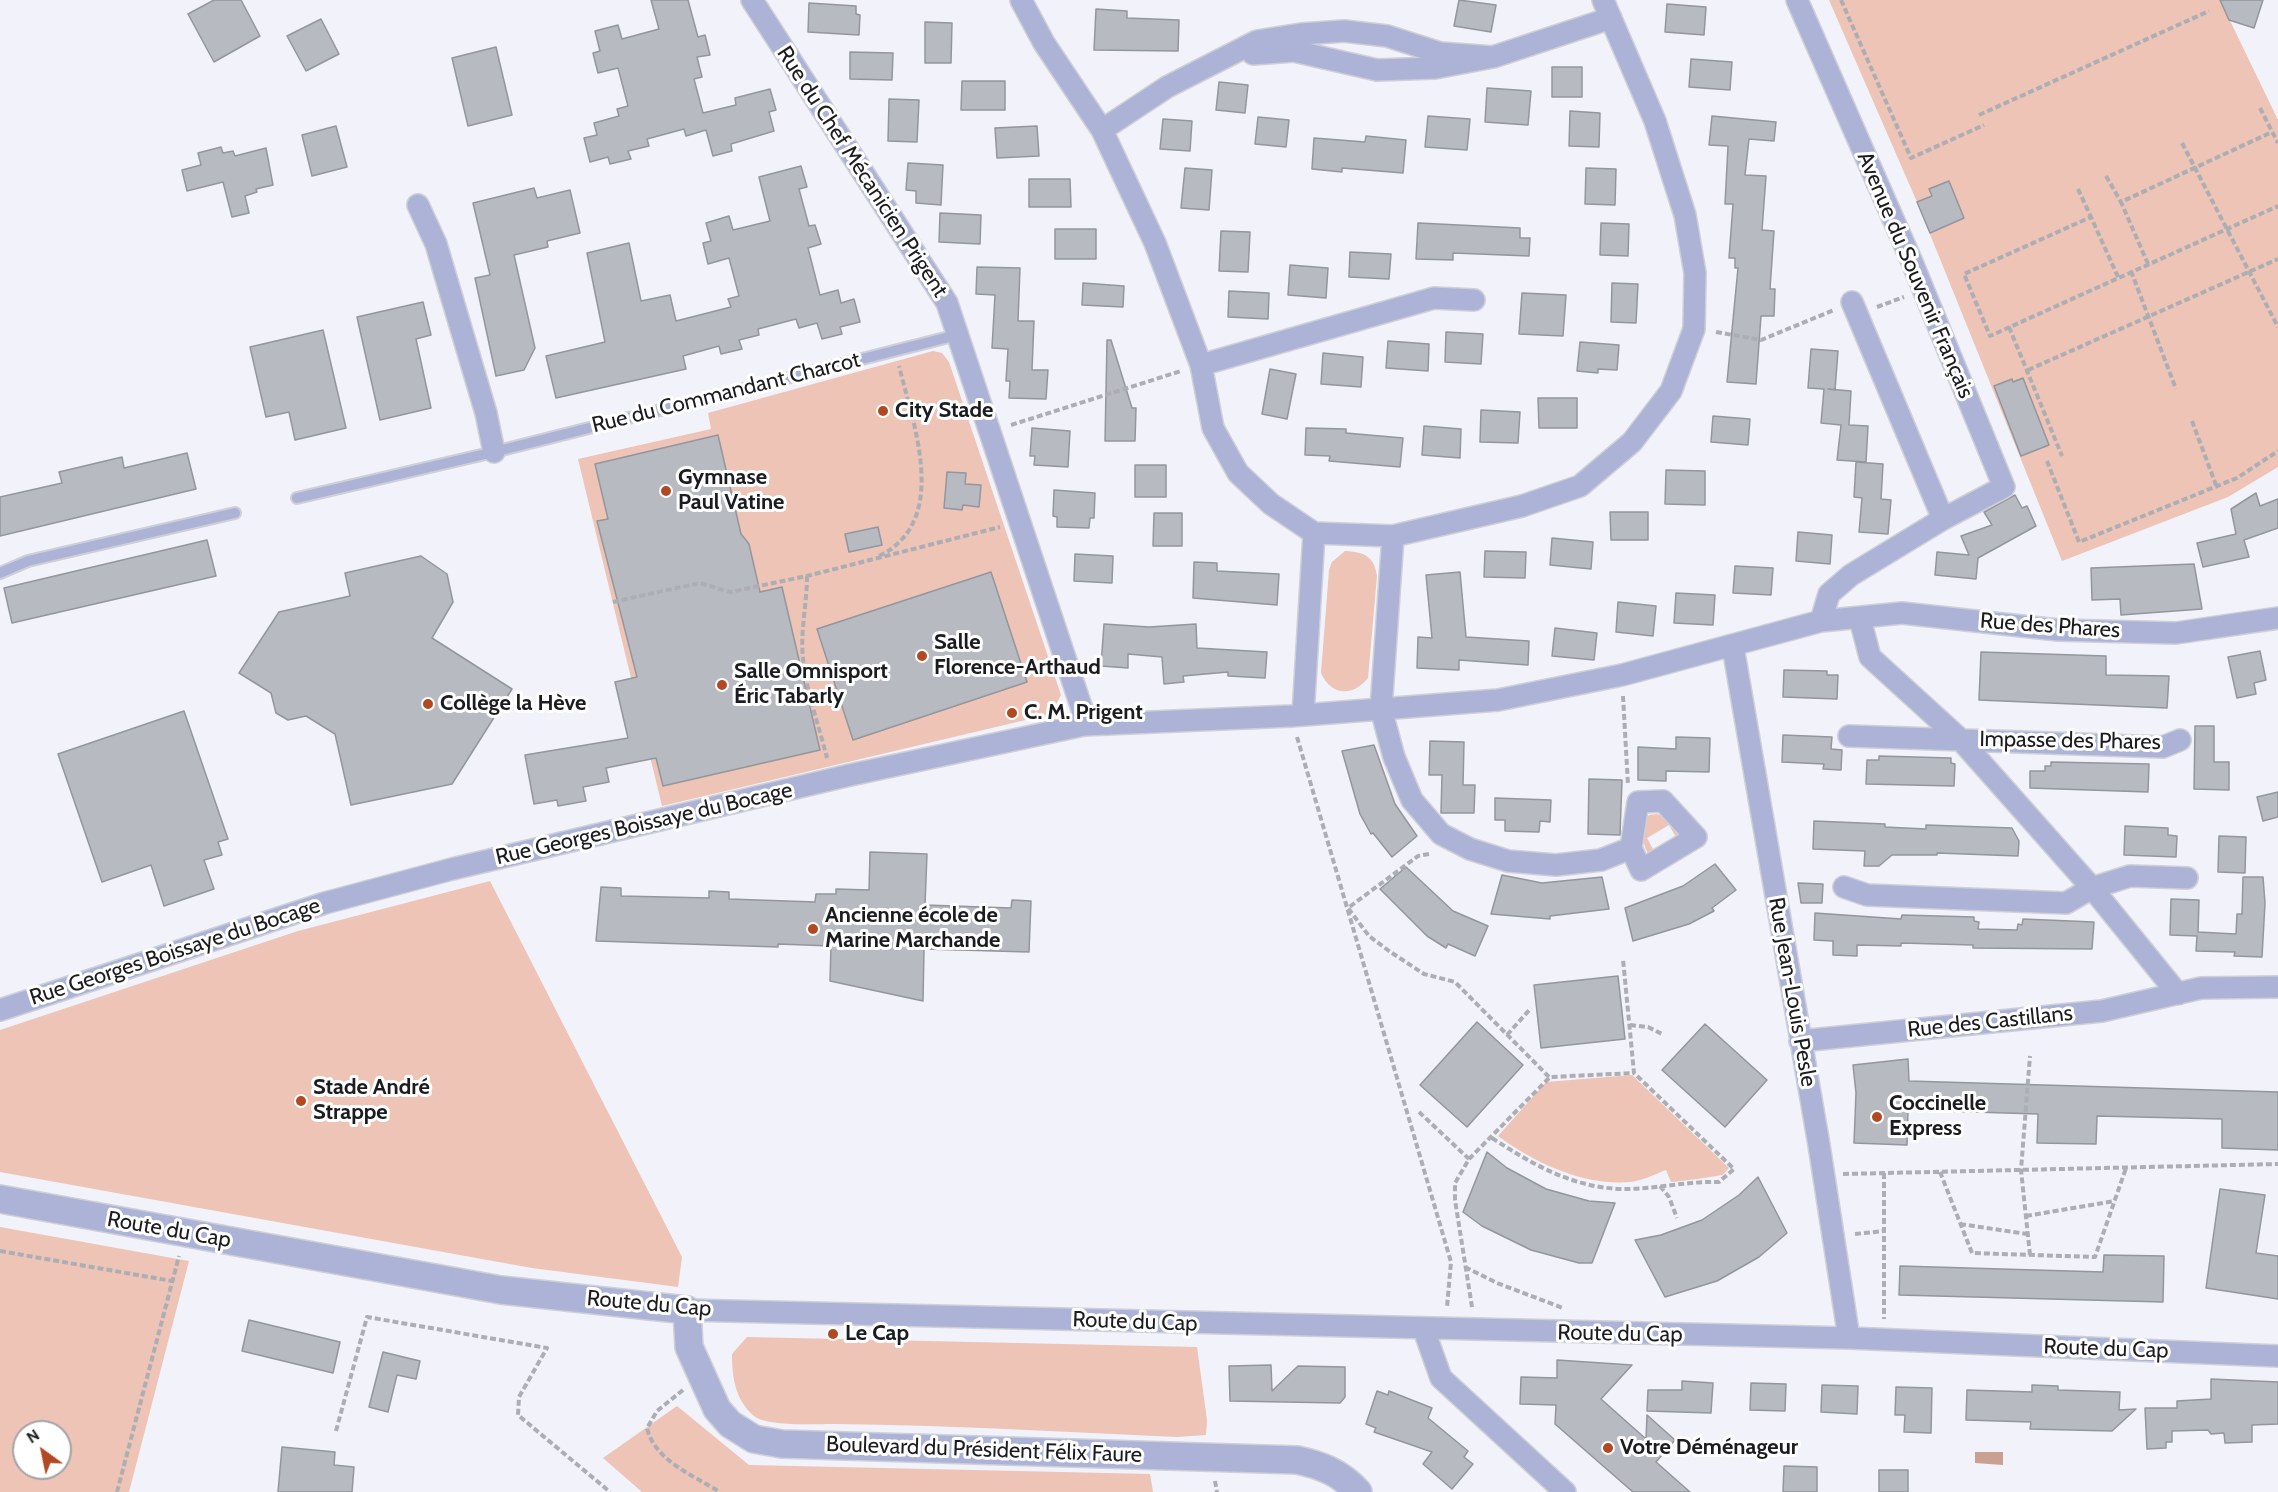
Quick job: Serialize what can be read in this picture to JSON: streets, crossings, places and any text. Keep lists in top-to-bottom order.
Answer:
{
  "streets": {
    "street": [
      "Rue du Chef Mécanicien Prigent",
      "Avenue du Souvenir Français",
      "Rue des Phares",
      "Impasse des Phares",
      "Rue Georges Boissaye du Bocage",
      "Rue Jean-Louis Pesle",
      "Rue des Castillans",
      "Route du Cap",
      "Boulevard du Président Félix Faure"
    ],
    "lane": ["Rue du Commandant Charcot"]
  },
  "crossings": [
    ["Rue du Chef Mécanicien Prigent", "Rue du Commandant Charcot"],
    ["Rue du Chef Mécanicien Prigent", "Rue Georges Boissaye du Bocage"],
    ["Rue des Phares", "Rue Georges Boissaye du Bocage"],
    ["Rue des Phares", "Rue Jean-Louis Pesle"],
    ["Rue Jean-Louis Pesle", "Rue des Castillans"],
    ["Rue Jean-Louis Pesle", "Route du Cap"],
    ["Route du Cap", "Boulevard du Président Félix Faure"]
  ],
  "places": [
    "City Stade",
    "Gymnase Paul Vatine",
    "Salle Florence-Arthaud",
    "Salle Omnisport Éric Tabarly",
    "Collège la Hève",
    "C. M. Prigent",
    "Ancienne école de Marine Marchande",
    "Stade André Strappe",
    "Coccinelle Express",
    "Le Cap",
    "Votre Déménageur"
  ],
  "north": "top left"
}
